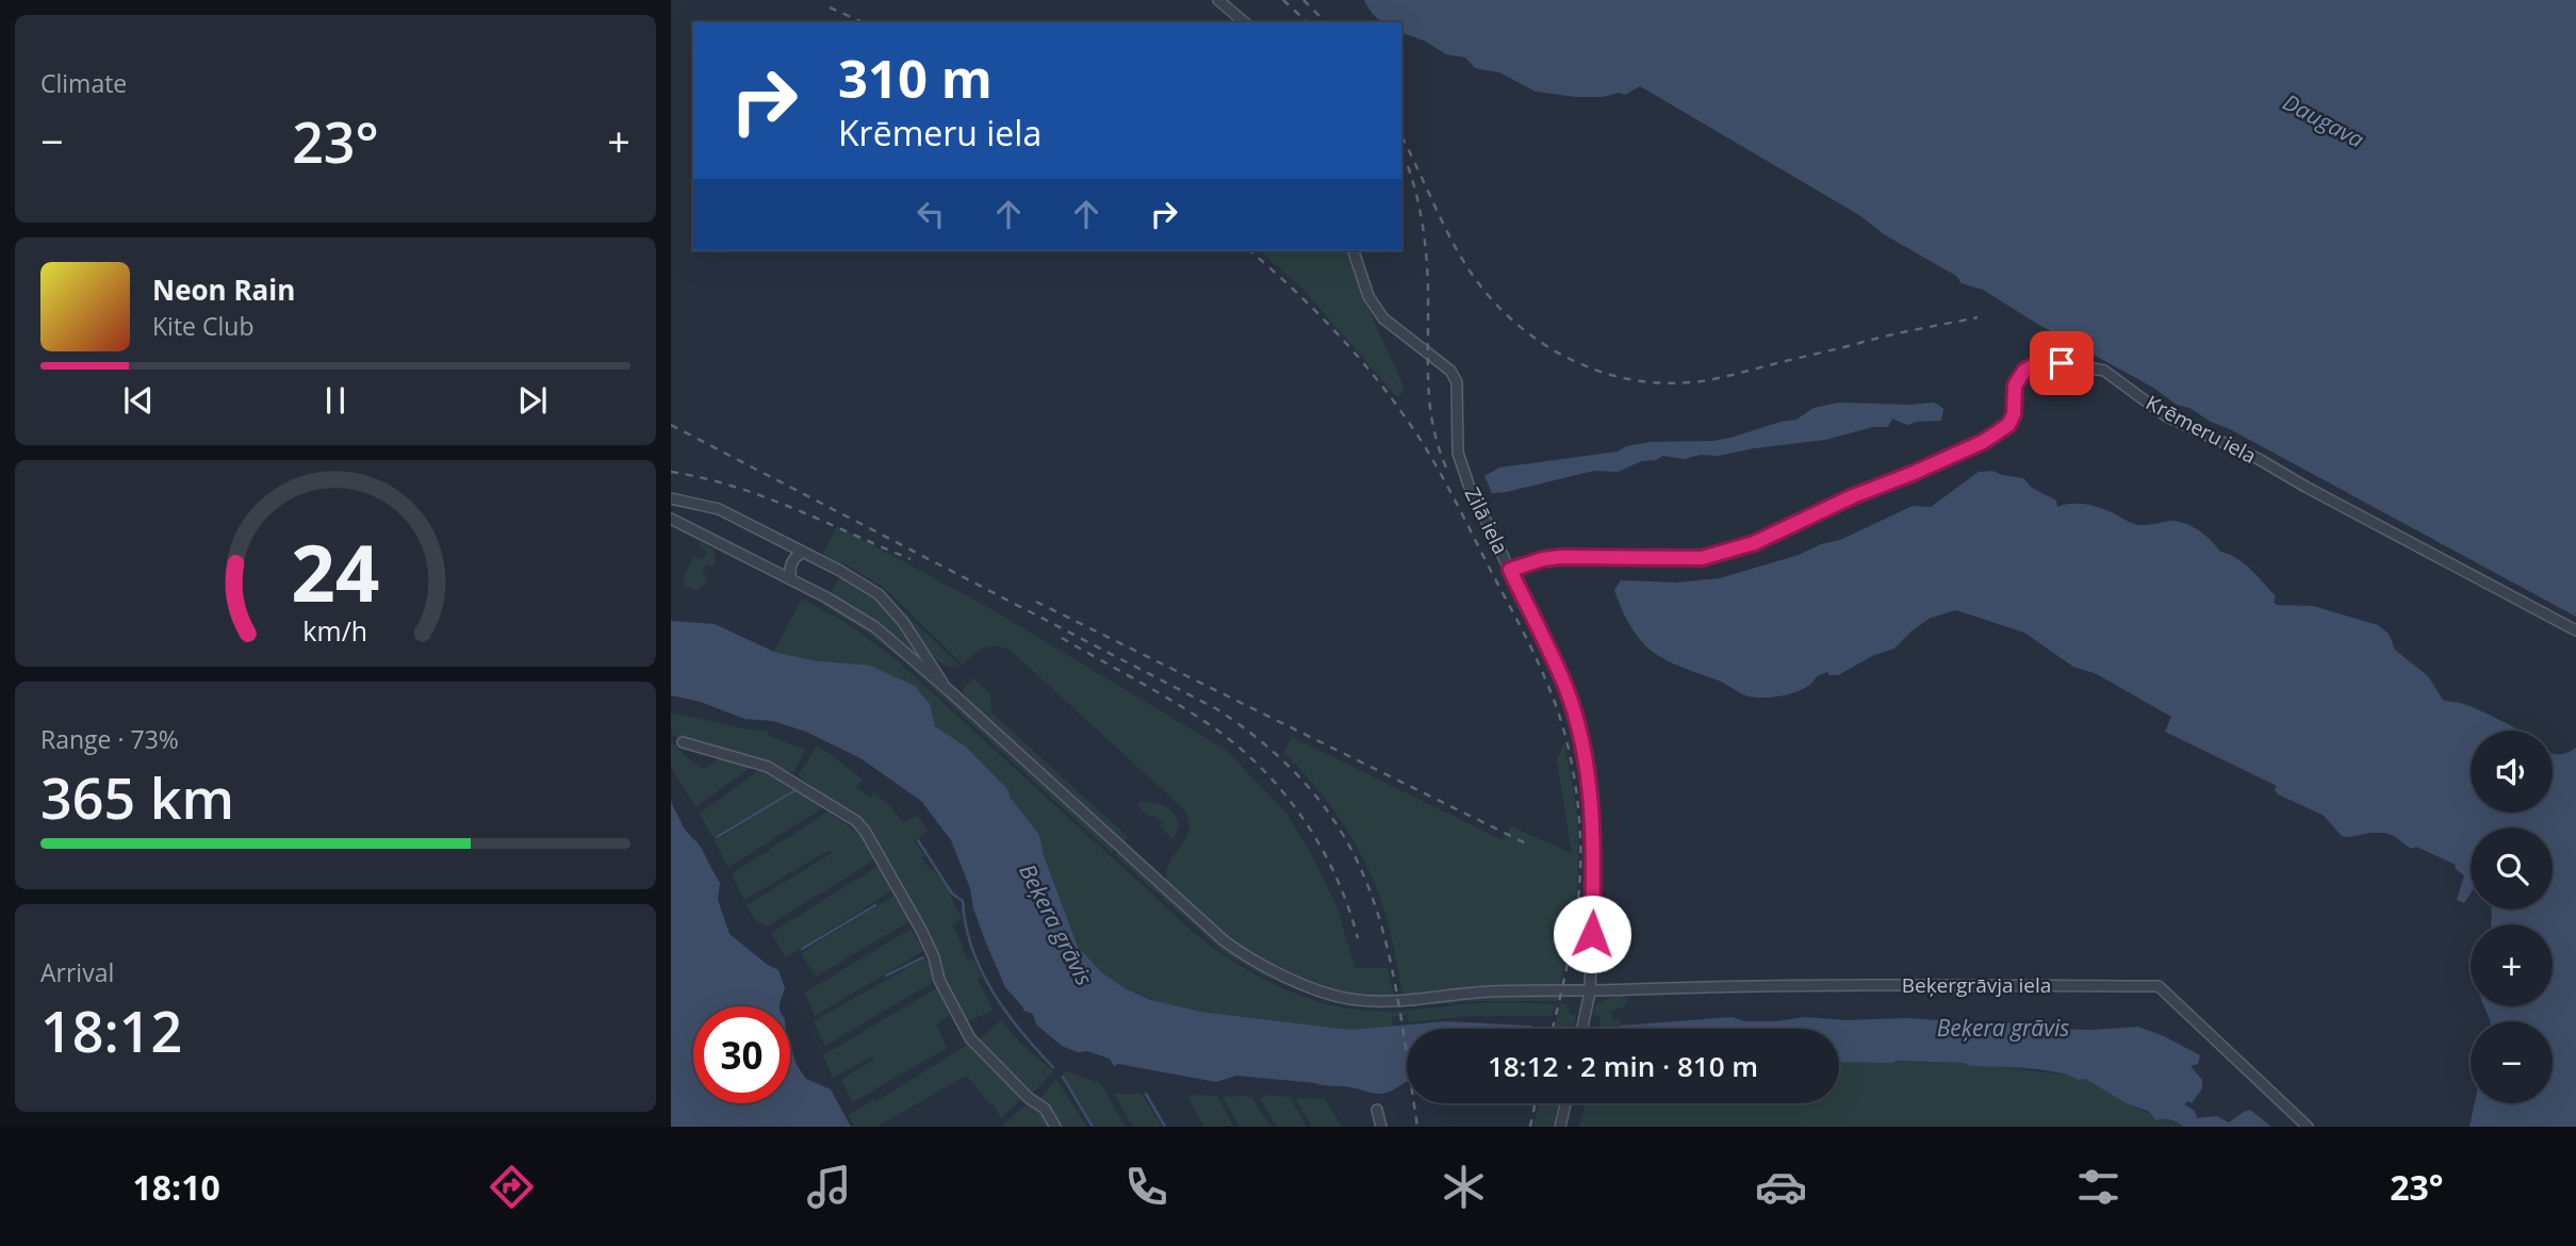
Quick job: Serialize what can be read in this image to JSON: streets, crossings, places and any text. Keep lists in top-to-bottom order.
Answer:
{
  "streets": {
    "street": ["Krēmeru iela", "Zilā iela", "Beķergrāvja iela"]
  },
  "crossings": [
    ["Krēmeru iela", "Zilā iela"],
    ["Zilā iela", "Beķergrāvja iela"]
  ],
  "water": ["Daugava", "Beķera grāvis"],
  "page": {
    "tile": [
      "Climate",
      ["Range · 73%", "365 km"],
      ["Arrival", "18:12"]
    ],
    "turn": ["310 m", "Krēmeru iela"],
    "heat": ["−", "23°", "+"],
    "song": ["Neon Rain", "Kite Club"],
    "map_buttons": ["+", "−"],
    "limit": "30",
    "trip": "18:12 · 2 min · 810 m",
    "tabs": ["18:10", "23°"],
    "gauge": ["24", "km/h"]
  }
}
